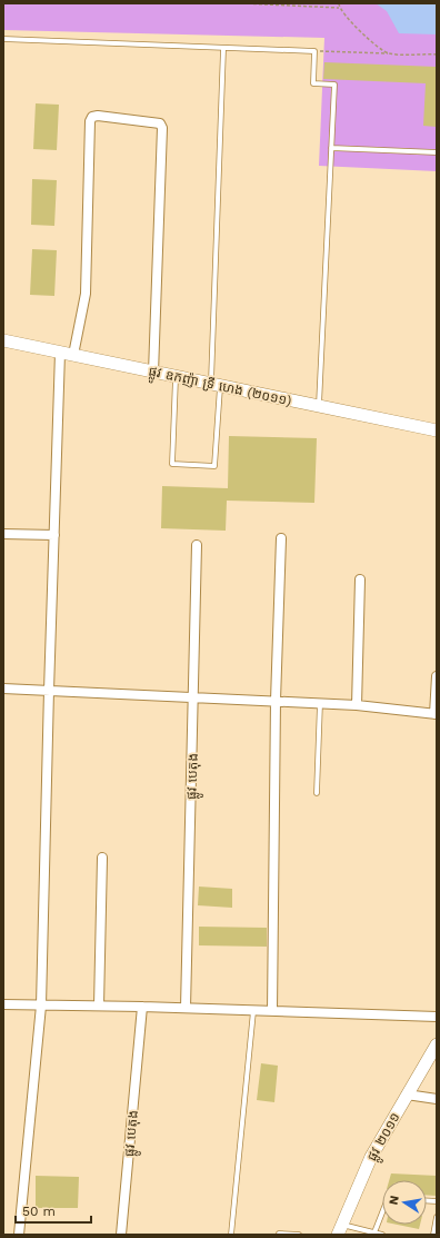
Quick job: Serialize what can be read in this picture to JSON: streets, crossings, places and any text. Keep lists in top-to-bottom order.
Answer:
{
  "streets": {
    "main road": ["ផ្លូវ ឧកញ៉ា ទ្រី ហេង (២០១១)", "ផ្លូវ ២០១១"],
    "street": ["ផ្លូវ បេតុង"]
  },
  "scale_bar": "50 m",
  "north": "left"
}
